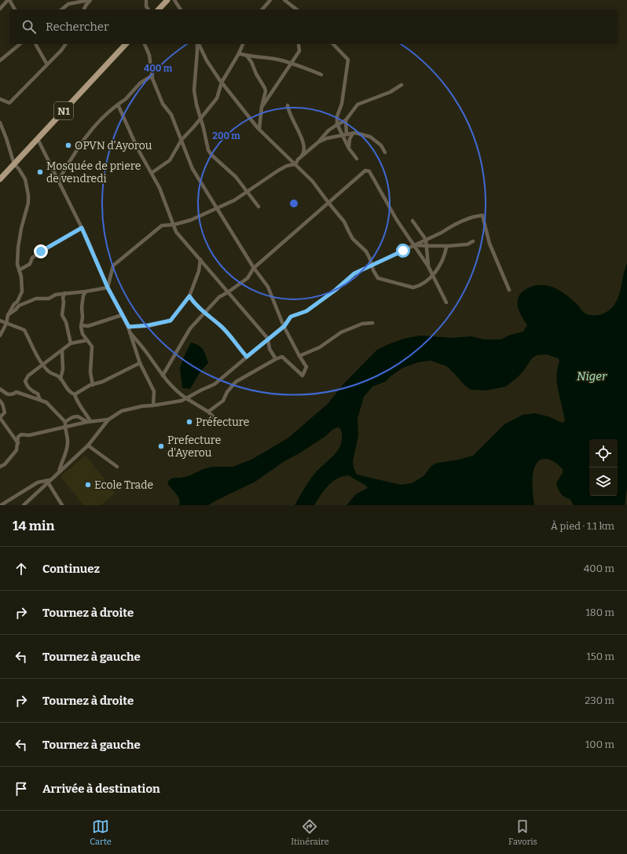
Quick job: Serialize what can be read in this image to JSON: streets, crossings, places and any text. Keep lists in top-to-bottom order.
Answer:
{
  "streets": {
    "main road": ["N1"]
  },
  "water": ["Niger"],
  "places": [
    "OPVN d'Ayorou",
    "Mosquée de priere de vendredi",
    "Préfecture",
    "Prefecture d'Ayerou",
    "Ecole Trade"
  ],
  "page": {
    "search": "Rechercher",
    "heading": ["14 min", "À pied · 1.1 km"],
    "list": [
      ["Continuez", "400 m"],
      ["Tournez à droite", "180 m"],
      ["Tournez à gauche", "150 m"],
      ["Tournez à droite", "230 m"],
      ["Tournez à gauche", "100 m"],
      "Arrivée à destination"
    ],
    "nav": ["Carte", "Itinéraire", "Favoris"]
  },
  "rings": ["400 m", "200 m"]
}
